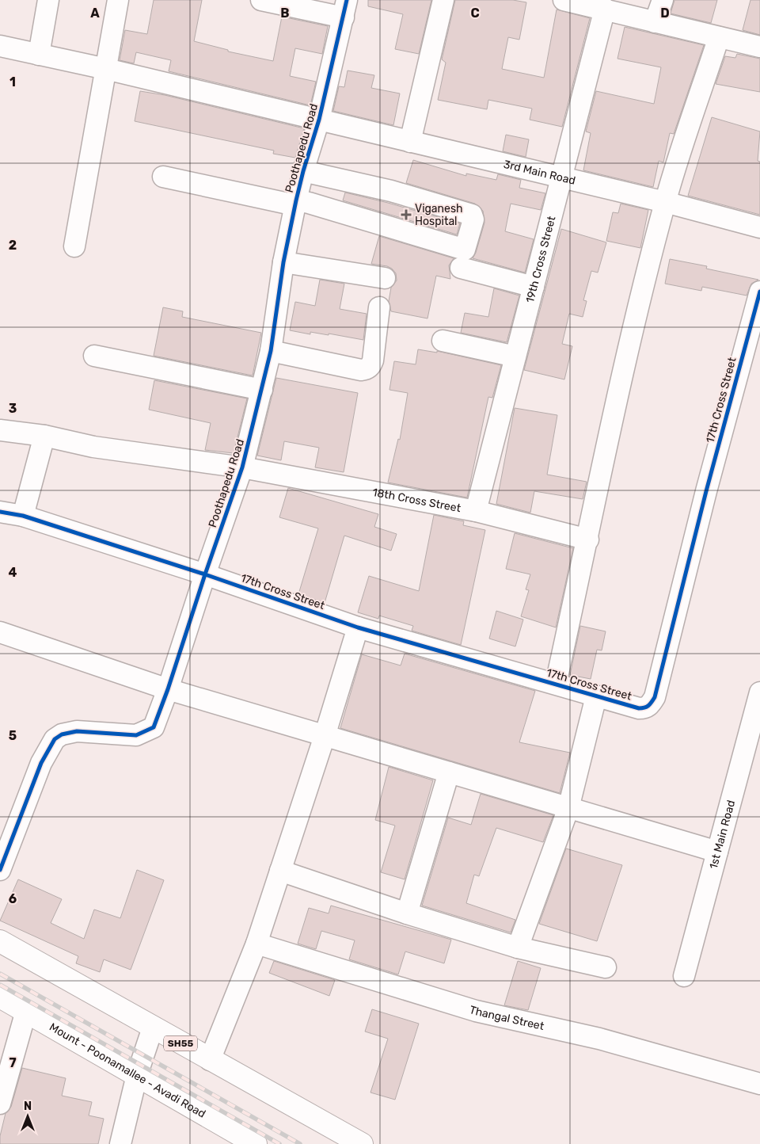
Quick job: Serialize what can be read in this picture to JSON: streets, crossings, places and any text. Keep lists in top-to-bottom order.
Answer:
{
  "streets": {
    "main road": ["SH55", "Mount - Poonamallee - Avadi Road"],
    "street": [
      "Poothapedu Road",
      "3rd Main Road",
      "19th Cross Street",
      "17th Cross Street",
      "18th Cross Street",
      "1st Main Road",
      "Thangal Street"
    ]
  },
  "crossings": [
    ["Poothapedu Road", "3rd Main Road"],
    ["Poothapedu Road", "17th Cross Street"],
    ["Poothapedu Road", "18th Cross Street"],
    ["3rd Main Road", "19th Cross Street"],
    ["19th Cross Street", "18th Cross Street"]
  ],
  "places": {
    "health": ["Viganesh Hospital"]
  },
  "north": "top",
  "grid": {
    "columns": [
      "A",
      "B",
      "C",
      "D"
    ],
    "rows": [
      "1",
      "2",
      "3",
      "4",
      "5",
      "6",
      "7"
    ]
  }
}
